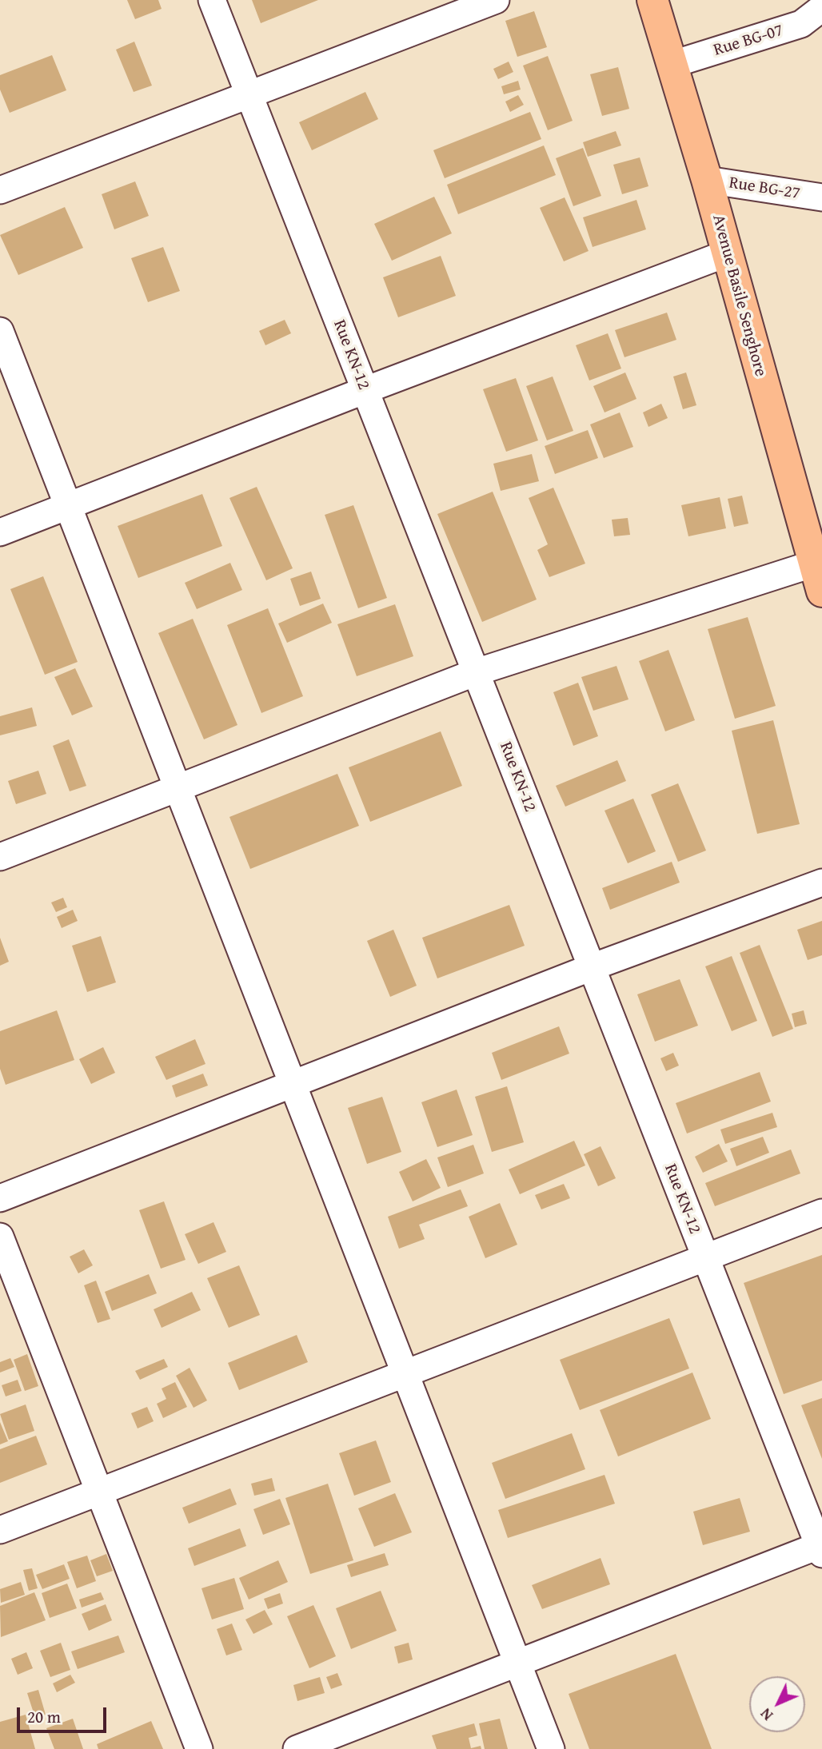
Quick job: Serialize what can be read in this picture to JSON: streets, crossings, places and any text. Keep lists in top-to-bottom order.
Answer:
{
  "streets": {
    "highway": ["Avenue Basile Senghore"],
    "street": ["Rue BG-07", "Rue BG-27", "Rue KN-12"]
  },
  "crossings": [
    ["Rue BG-07", "Avenue Basile Senghore"],
    ["Rue BG-27", "Avenue Basile Senghore"]
  ],
  "scale_bar": "20 m",
  "north": "bottom left"
}
